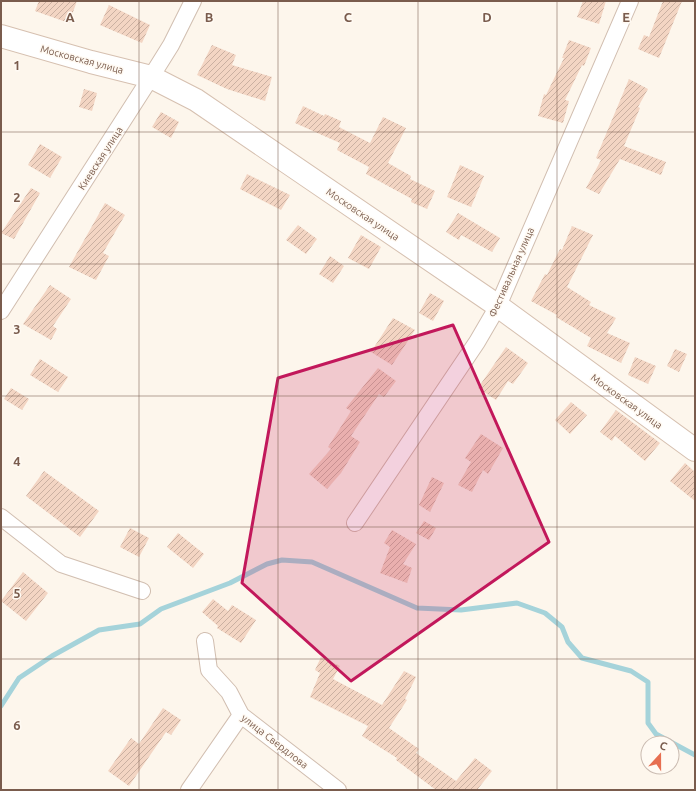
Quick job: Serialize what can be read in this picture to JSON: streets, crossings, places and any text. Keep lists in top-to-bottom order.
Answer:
{
  "streets": {
    "street": [
      "Московская улица",
      "Киевская улица",
      "Фестивальная улица",
      "улица Свердлова"
    ]
  },
  "crossings": [
    ["Московская улица", "Киевская улица"],
    ["Московская улица", "Фестивальная улица"]
  ],
  "north": "top",
  "grid": {
    "columns": [
      "A",
      "B",
      "C",
      "D",
      "E"
    ],
    "rows": [
      "1",
      "2",
      "3",
      "4",
      "5",
      "6"
    ]
  }
}
